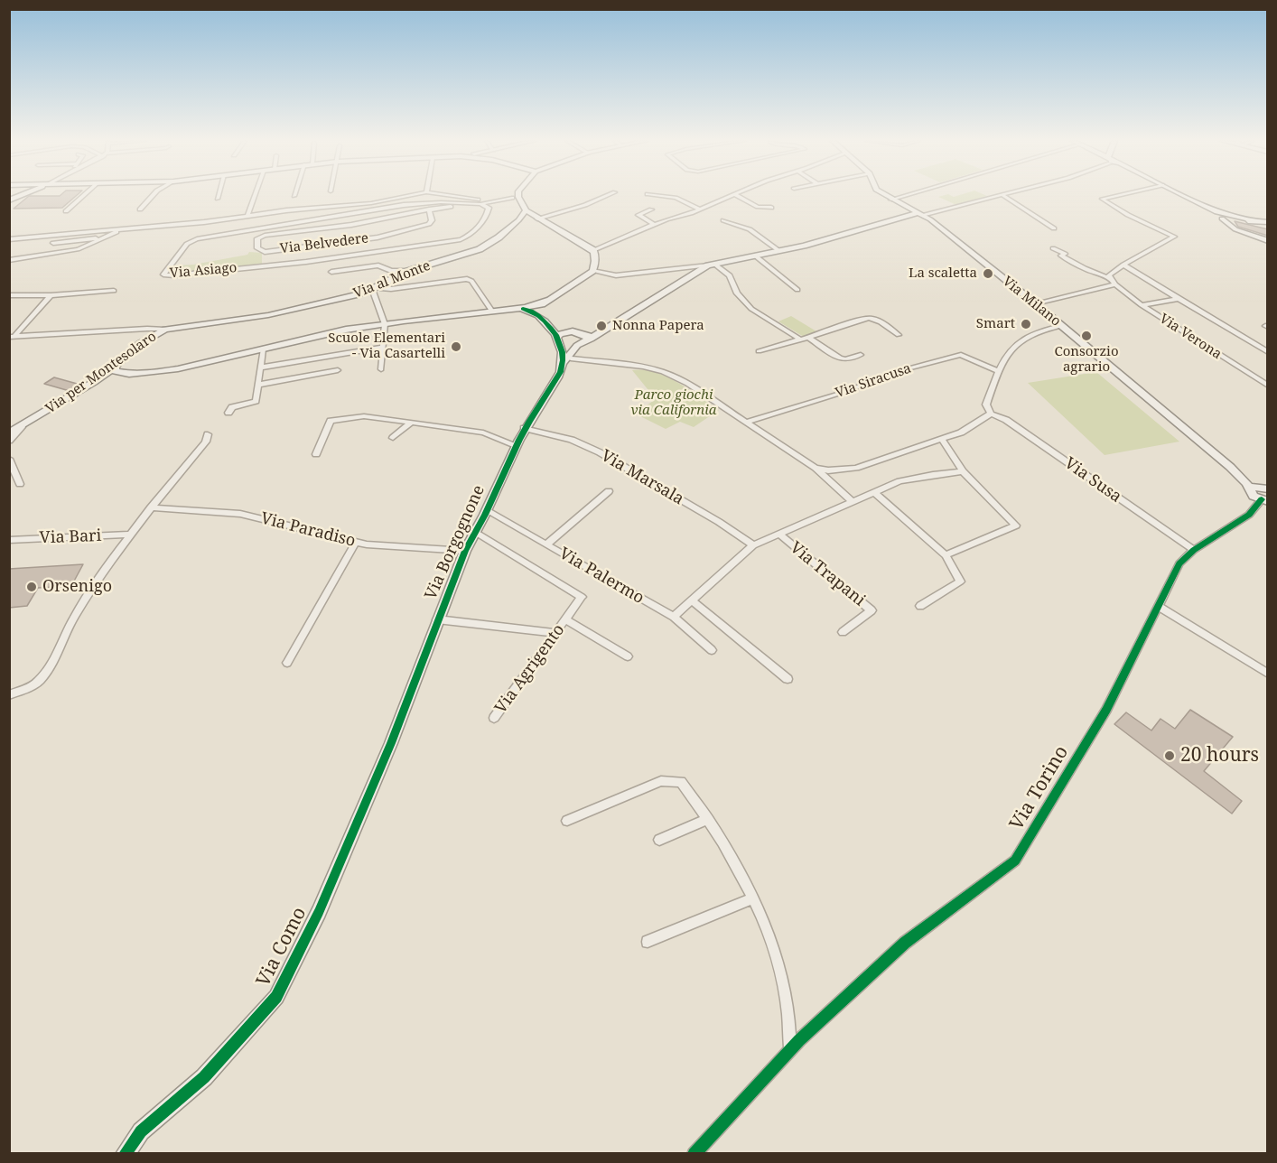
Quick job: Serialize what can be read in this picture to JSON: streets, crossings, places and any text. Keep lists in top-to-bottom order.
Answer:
{
  "streets": {
    "street": [
      "Via Belvedere",
      "Via Asiago",
      "Via al Monte",
      "Via Milano",
      "Via Verona",
      "Via per Montesolaro",
      "Via Siracusa",
      "Via Marsala",
      "Via Susa",
      "Via Paradiso",
      "Via Bari",
      "Via Borgognone",
      "Via Trapani",
      "Via Palermo",
      "Via Agrigento",
      "Via Torino",
      "Via Como"
    ]
  },
  "crossings": [
    ["Via Belvedere", "Via Asiago"],
    ["Via al Monte", "Via per Montesolaro"],
    ["Via Milano", "Via Torino"],
    ["Via Marsala", "Via Borgognone"],
    ["Via Susa", "Via Torino"],
    ["Via Paradiso", "Via Borgognone"],
    ["Via Borgognone", "Via Palermo"],
    ["Via Borgognone", "Via Agrigento"],
    ["Via Borgognone", "Via Como"]
  ],
  "parks": ["Parco giochi via California"],
  "places": [
    "La scaletta",
    "Smart",
    "Nonna Papera",
    "Consorzio agrario",
    "Scuole Elementari - Via Casartelli",
    "Orsenigo",
    "20 hours"
  ]
}
